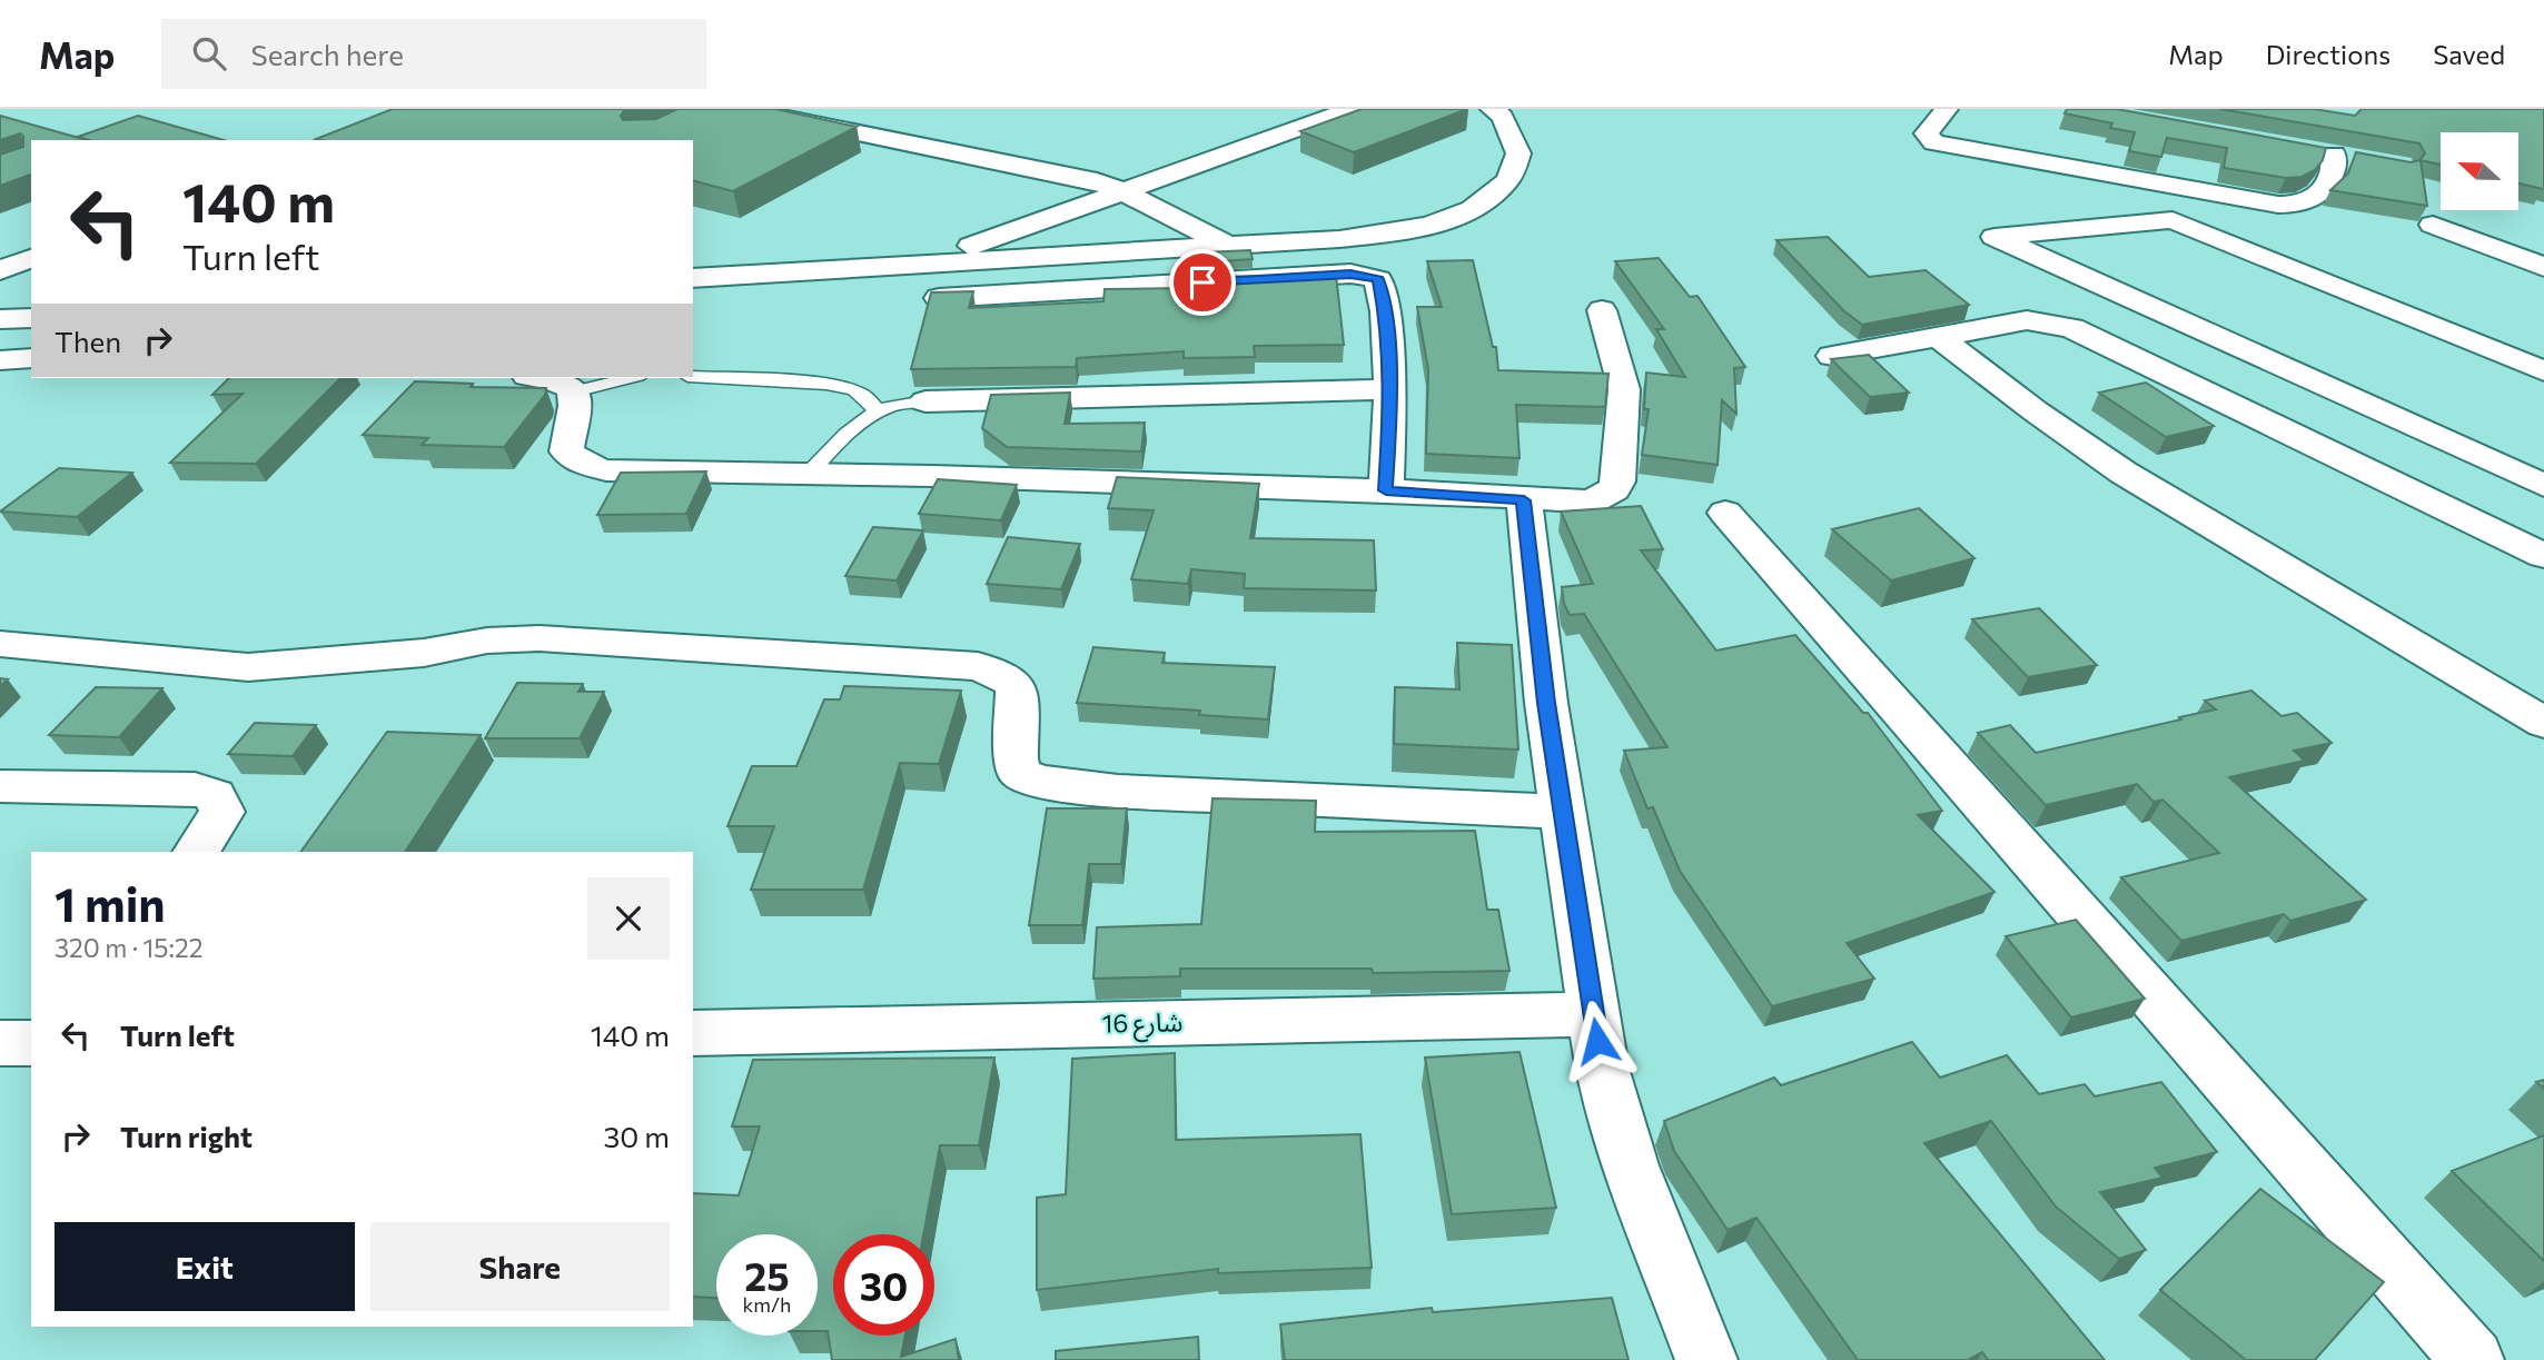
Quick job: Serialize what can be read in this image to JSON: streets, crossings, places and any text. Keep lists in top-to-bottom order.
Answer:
{
  "streets": {
    "street": ["شارع 16"]
  },
  "north": "left",
  "page": {
    "header": "Map",
    "search": "Search here",
    "nav": ["Map", "Directions", "Saved"],
    "turn": ["140 m", "Turn left"],
    "then": "Then",
    "heading": ["1 min", "320 m · 15:22"],
    "list": [
      {
        "name": "Turn left",
        "value": "140 m"
      },
      {
        "name": "Turn right",
        "value": "30 m"
      }
    ],
    "buttons": ["Exit", "Share"],
    "speed": "25 km/h",
    "limit": "30"
  }
}
